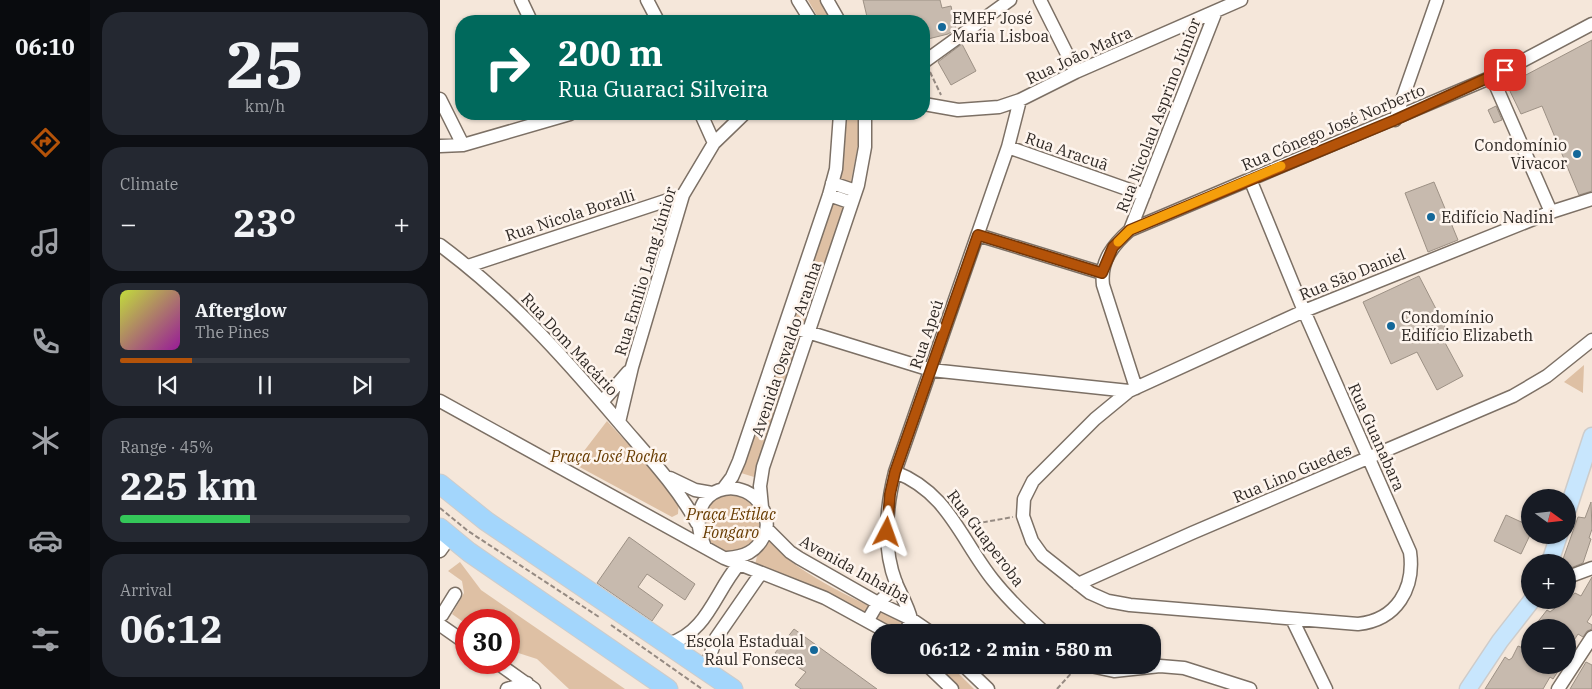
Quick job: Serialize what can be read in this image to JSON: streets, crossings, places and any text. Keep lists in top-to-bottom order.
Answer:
{
  "streets": {
    "street": [
      "Rua João Mafra",
      "Rua Nicolau Asprino Júnior",
      "Rua Cônego José Norberto",
      "Rua Aracuã",
      "Rua Nicola Boralli",
      "Rua Emílio Lang Júnior",
      "Rua São Daniel",
      "Rua Apeú",
      "Rua Dom Macário",
      "Avenida Osvaldo Aranha",
      "Rua Guanabara",
      "Rua Lino Guedes",
      "Rua Guaperoba",
      "Avenida Inhaíba"
    ]
  },
  "crossings": [
    ["Rua João Mafra", "Rua Nicolau Asprino Júnior"],
    ["Rua João Mafra", "Rua Apeú"],
    ["Rua Nicolau Asprino Júnior", "Rua Cônego José Norberto"],
    ["Rua Nicolau Asprino Júnior", "Rua Aracuã"],
    ["Rua Cônego José Norberto", "Rua Guanabara"],
    ["Rua Aracuã", "Rua Apeú"],
    ["Rua Nicola Boralli", "Rua Emílio Lang Júnior"],
    ["Rua Nicola Boralli", "Rua Dom Macário"],
    ["Rua Emílio Lang Júnior", "Rua Dom Macário"],
    ["Rua São Daniel", "Rua Guanabara"],
    ["Rua Apeú", "Rua Guaperoba"],
    ["Rua Apeú", "Avenida Inhaíba"],
    ["Rua Dom Macário", "Avenida Osvaldo Aranha"],
    ["Rua Dom Macário", "Avenida Inhaíba"],
    ["Avenida Osvaldo Aranha", "Avenida Inhaíba"],
    ["Rua Guanabara", "Rua Lino Guedes"]
  ],
  "parks": ["Praça José Rocha", "Praça Estilac Fongaro"],
  "places": [
    "EMEF José Maria Lisboa",
    "Condomínio Vivacor",
    "Edifício Nadini",
    "Condomínio Edifício Elizabeth",
    "Escola Estadual Raul Fonseca"
  ],
  "north": "right",
  "page": {
    "tabs": "06:10",
    "tile": [
      ["25", "km/h"],
      "Climate",
      ["Range · 45%", "225 km"],
      ["Arrival", "06:12"]
    ],
    "turn": ["200 m", "Rua Guaraci Silveira"],
    "heat": ["−", "23°", "+"],
    "song": ["Afterglow", "The Pines"],
    "map_buttons": ["+", "−"],
    "limit": "30",
    "trip": "06:12 · 2 min · 580 m"
  }
}
